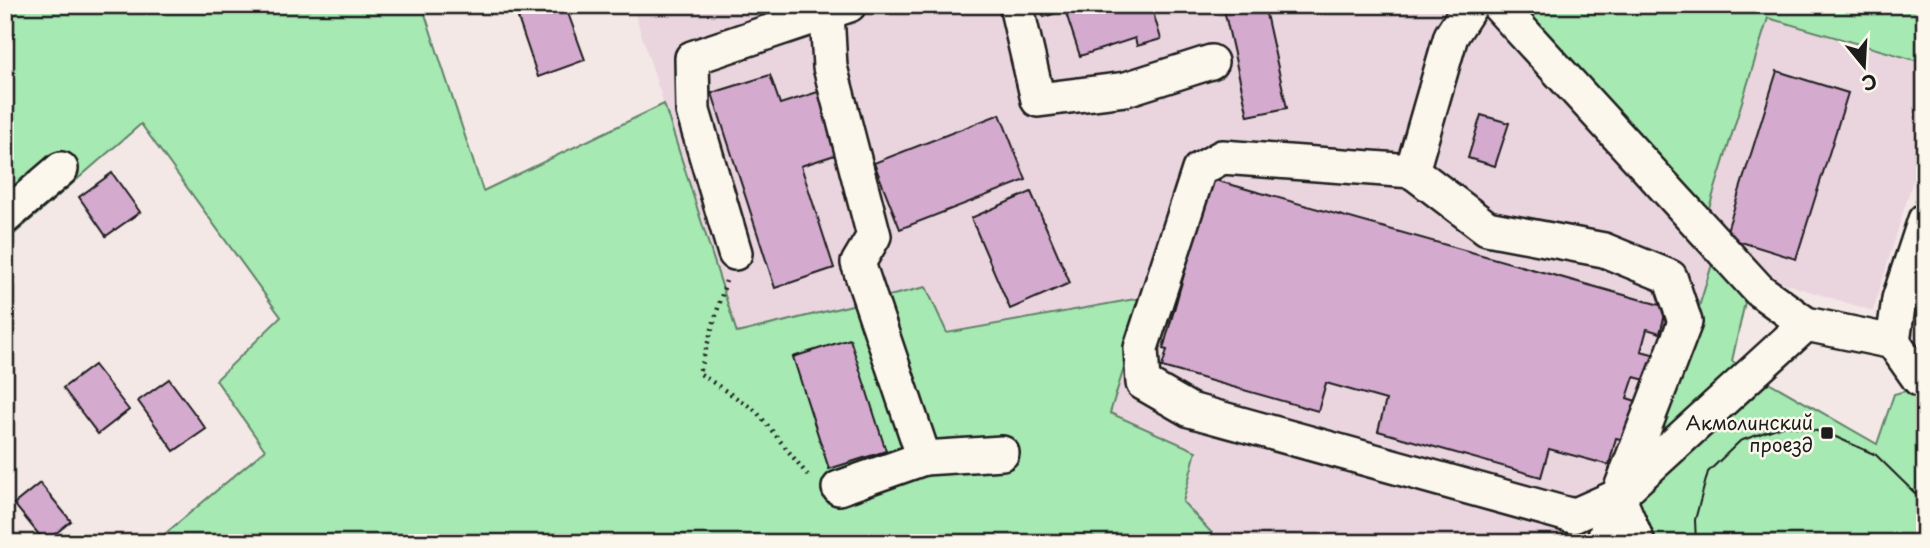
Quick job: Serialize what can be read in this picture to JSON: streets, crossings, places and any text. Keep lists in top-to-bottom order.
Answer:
{
  "places": {
    "transit": ["Акмолинский проезд"]
  },
  "north": "bottom"
}
